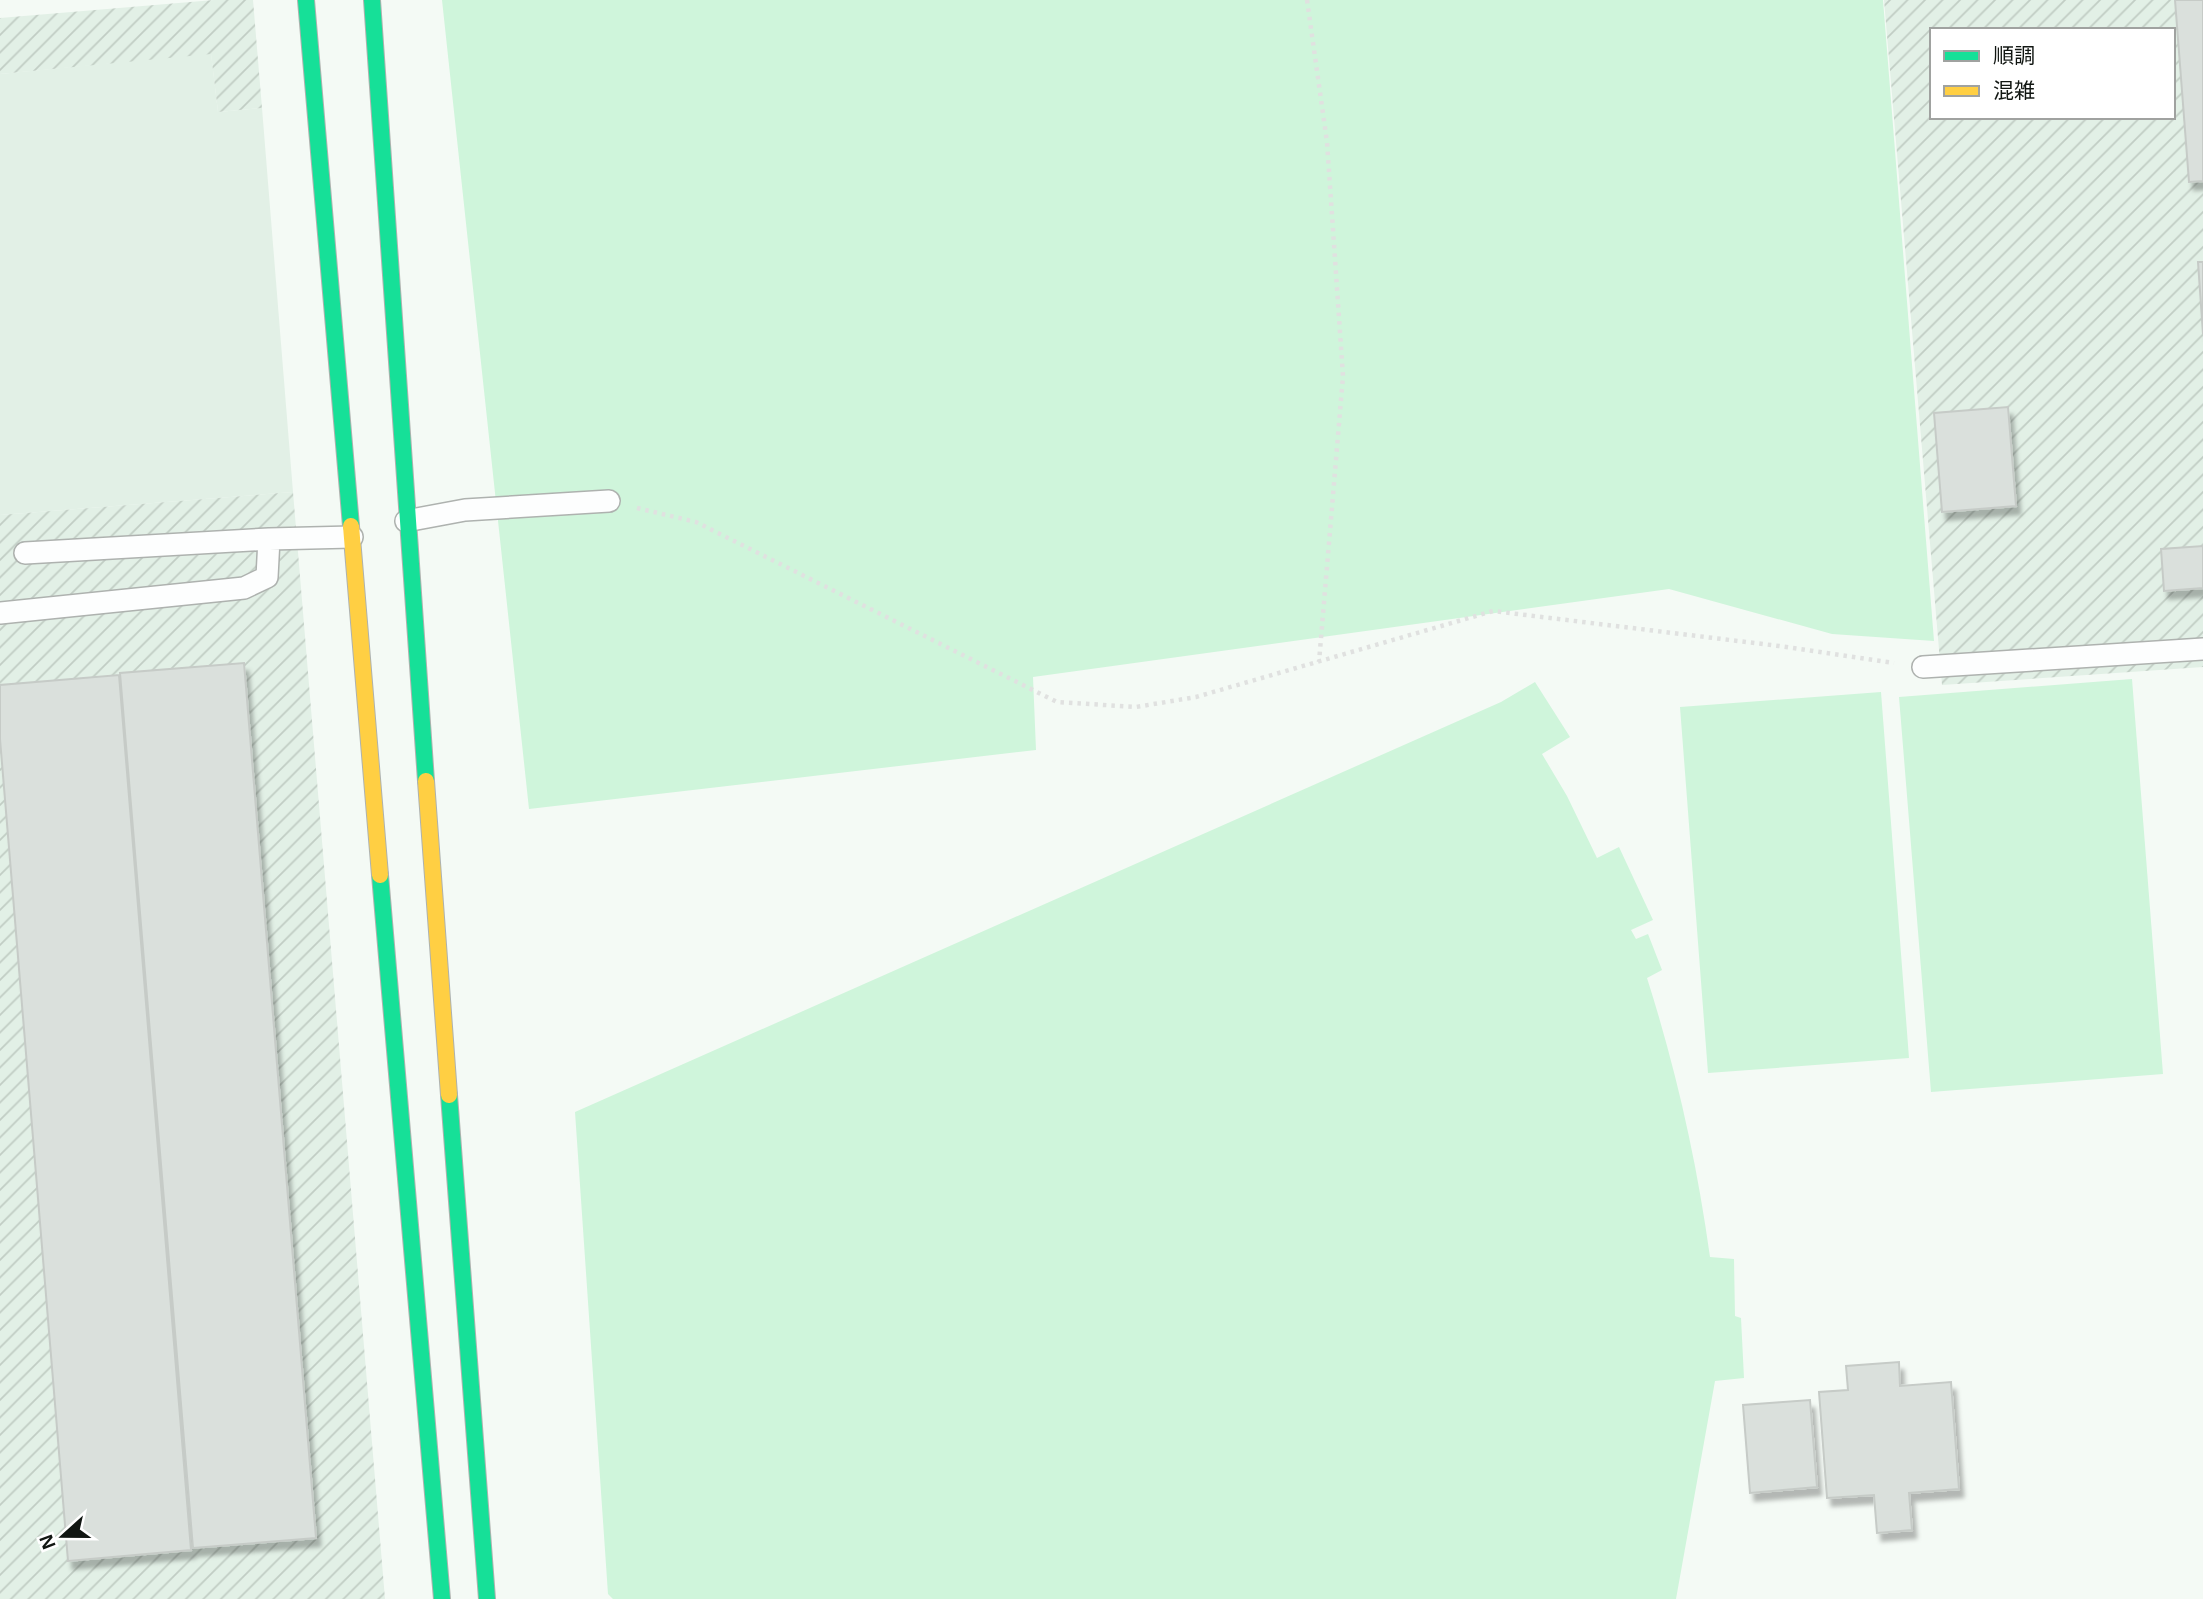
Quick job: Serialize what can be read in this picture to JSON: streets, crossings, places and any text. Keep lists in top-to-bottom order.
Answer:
{
  "legend": ["順調", "混雑"],
  "north": "left"
}
